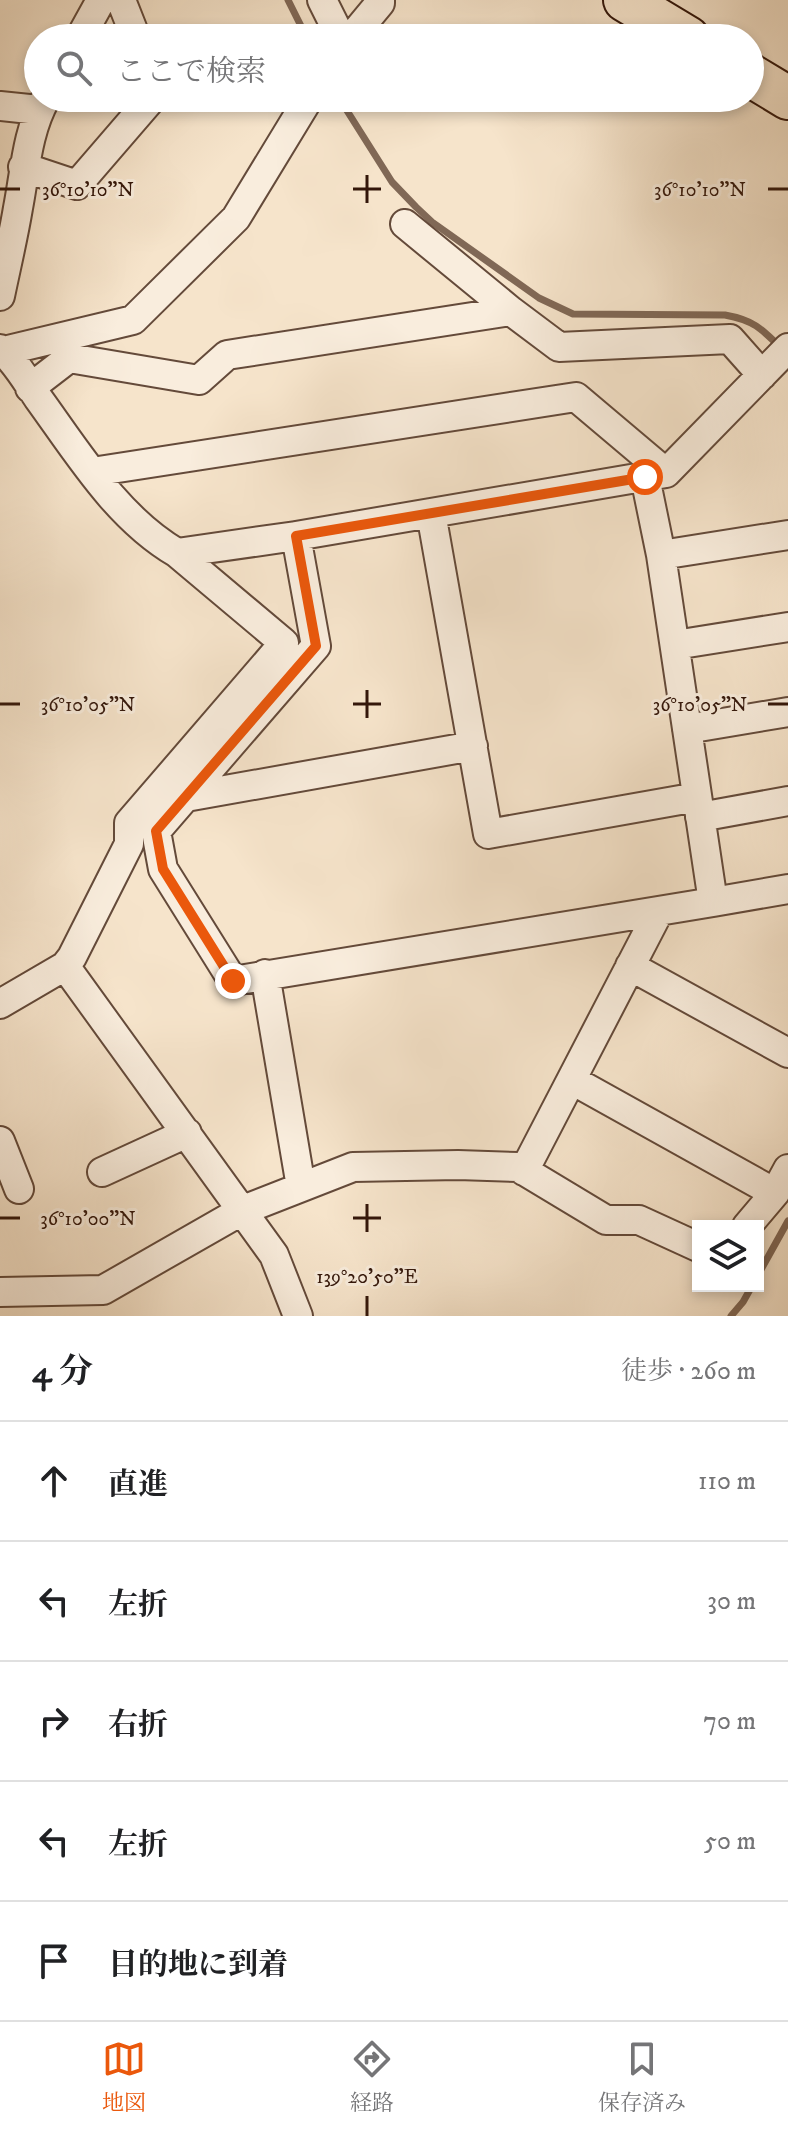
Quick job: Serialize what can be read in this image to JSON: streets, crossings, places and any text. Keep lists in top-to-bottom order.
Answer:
{
  "page": {
    "search": "ここで検索",
    "heading": ["4 分", "徒歩 · 260 m"],
    "list": [
      ["直進", "110 m"],
      ["左折", "30 m"],
      ["右折", "70 m"],
      ["左折", "50 m"],
      "目的地に到着"
    ],
    "nav": ["地図", "経路", "保存済み"]
  },
  "coordinates": [
    "36°10'10\"N",
    "36°10'05\"N",
    "36°10'00\"N",
    "139°20'50\"E"
  ]
}
